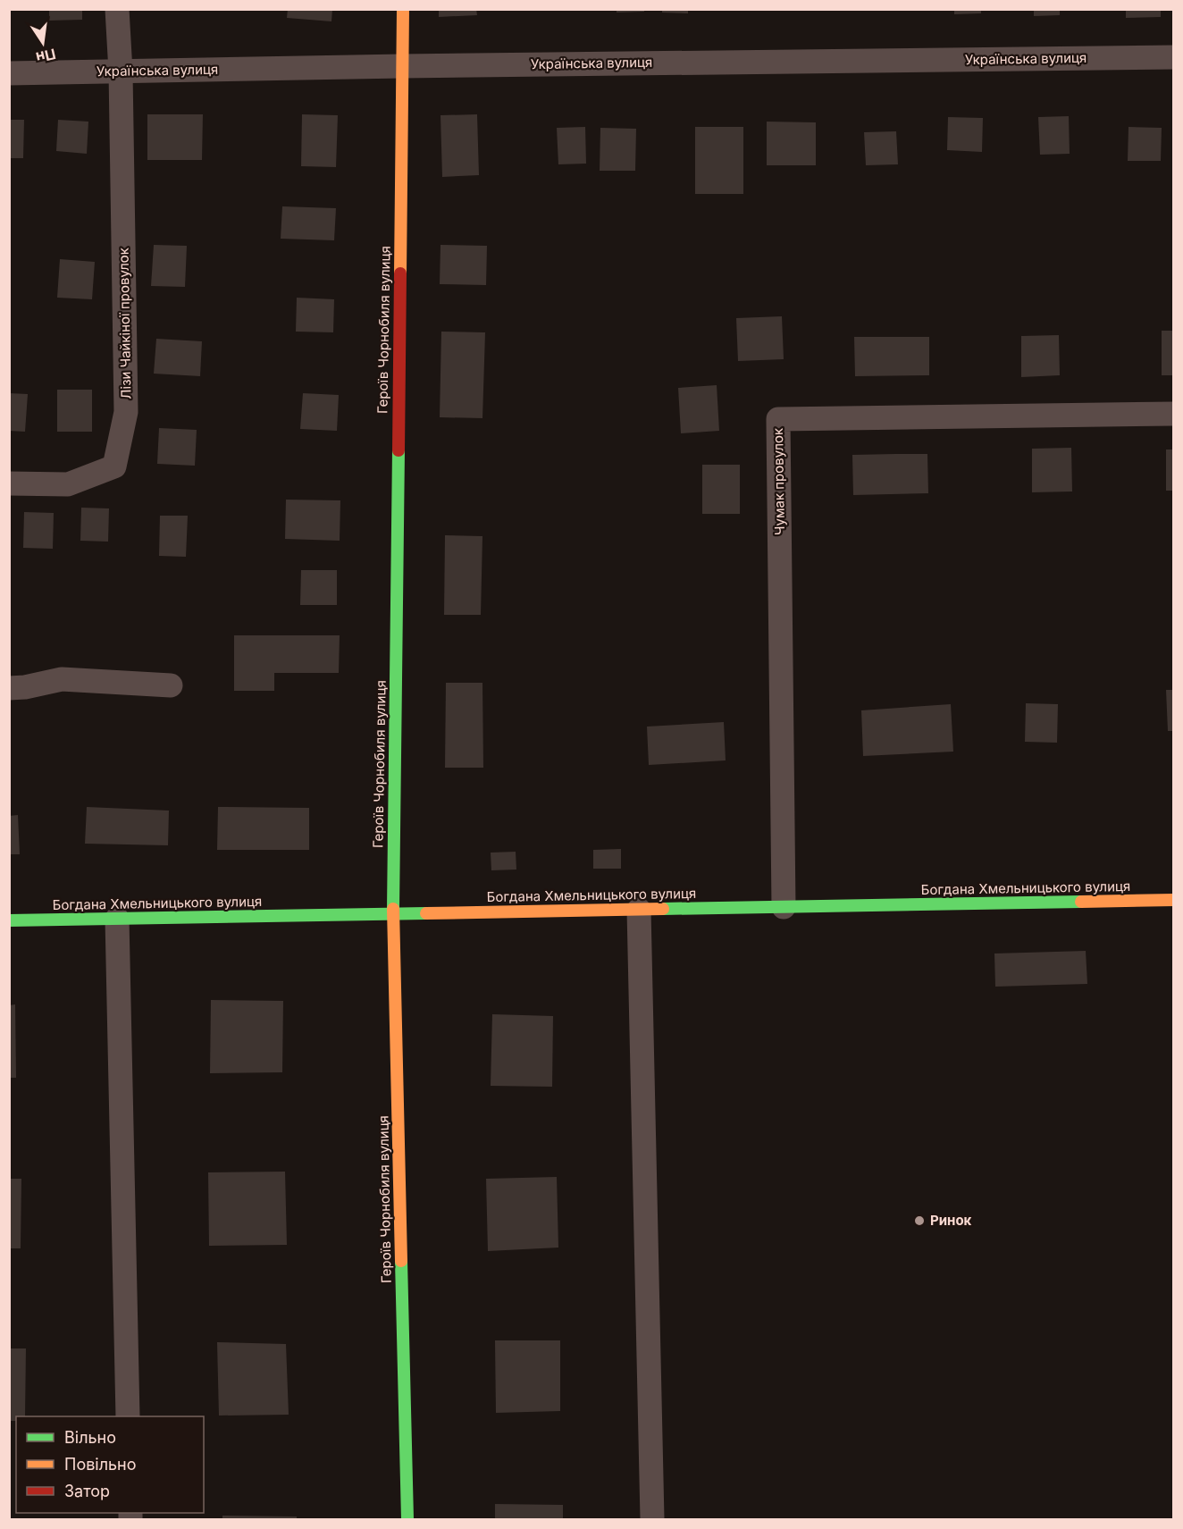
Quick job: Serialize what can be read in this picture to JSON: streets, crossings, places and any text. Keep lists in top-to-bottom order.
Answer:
{
  "streets": {
    "street": [
      "Українська вулиця",
      "Лізи Чайкіної провулок",
      "Героїв Чорнобиля вулиця",
      "Чумак провулок",
      "Богдана Хмельницького вулиця"
    ]
  },
  "crossings": [
    ["Українська вулиця", "Лізи Чайкіної провулок"],
    ["Українська вулиця", "Героїв Чорнобиля вулиця"],
    ["Героїв Чорнобиля вулиця", "Богдана Хмельницького вулиця"],
    ["Чумак провулок", "Богдана Хмельницького вулиця"]
  ],
  "places": ["Ринок"],
  "legend": ["Вільно", "Повільно", "Затор"],
  "north": "bottom"
}
